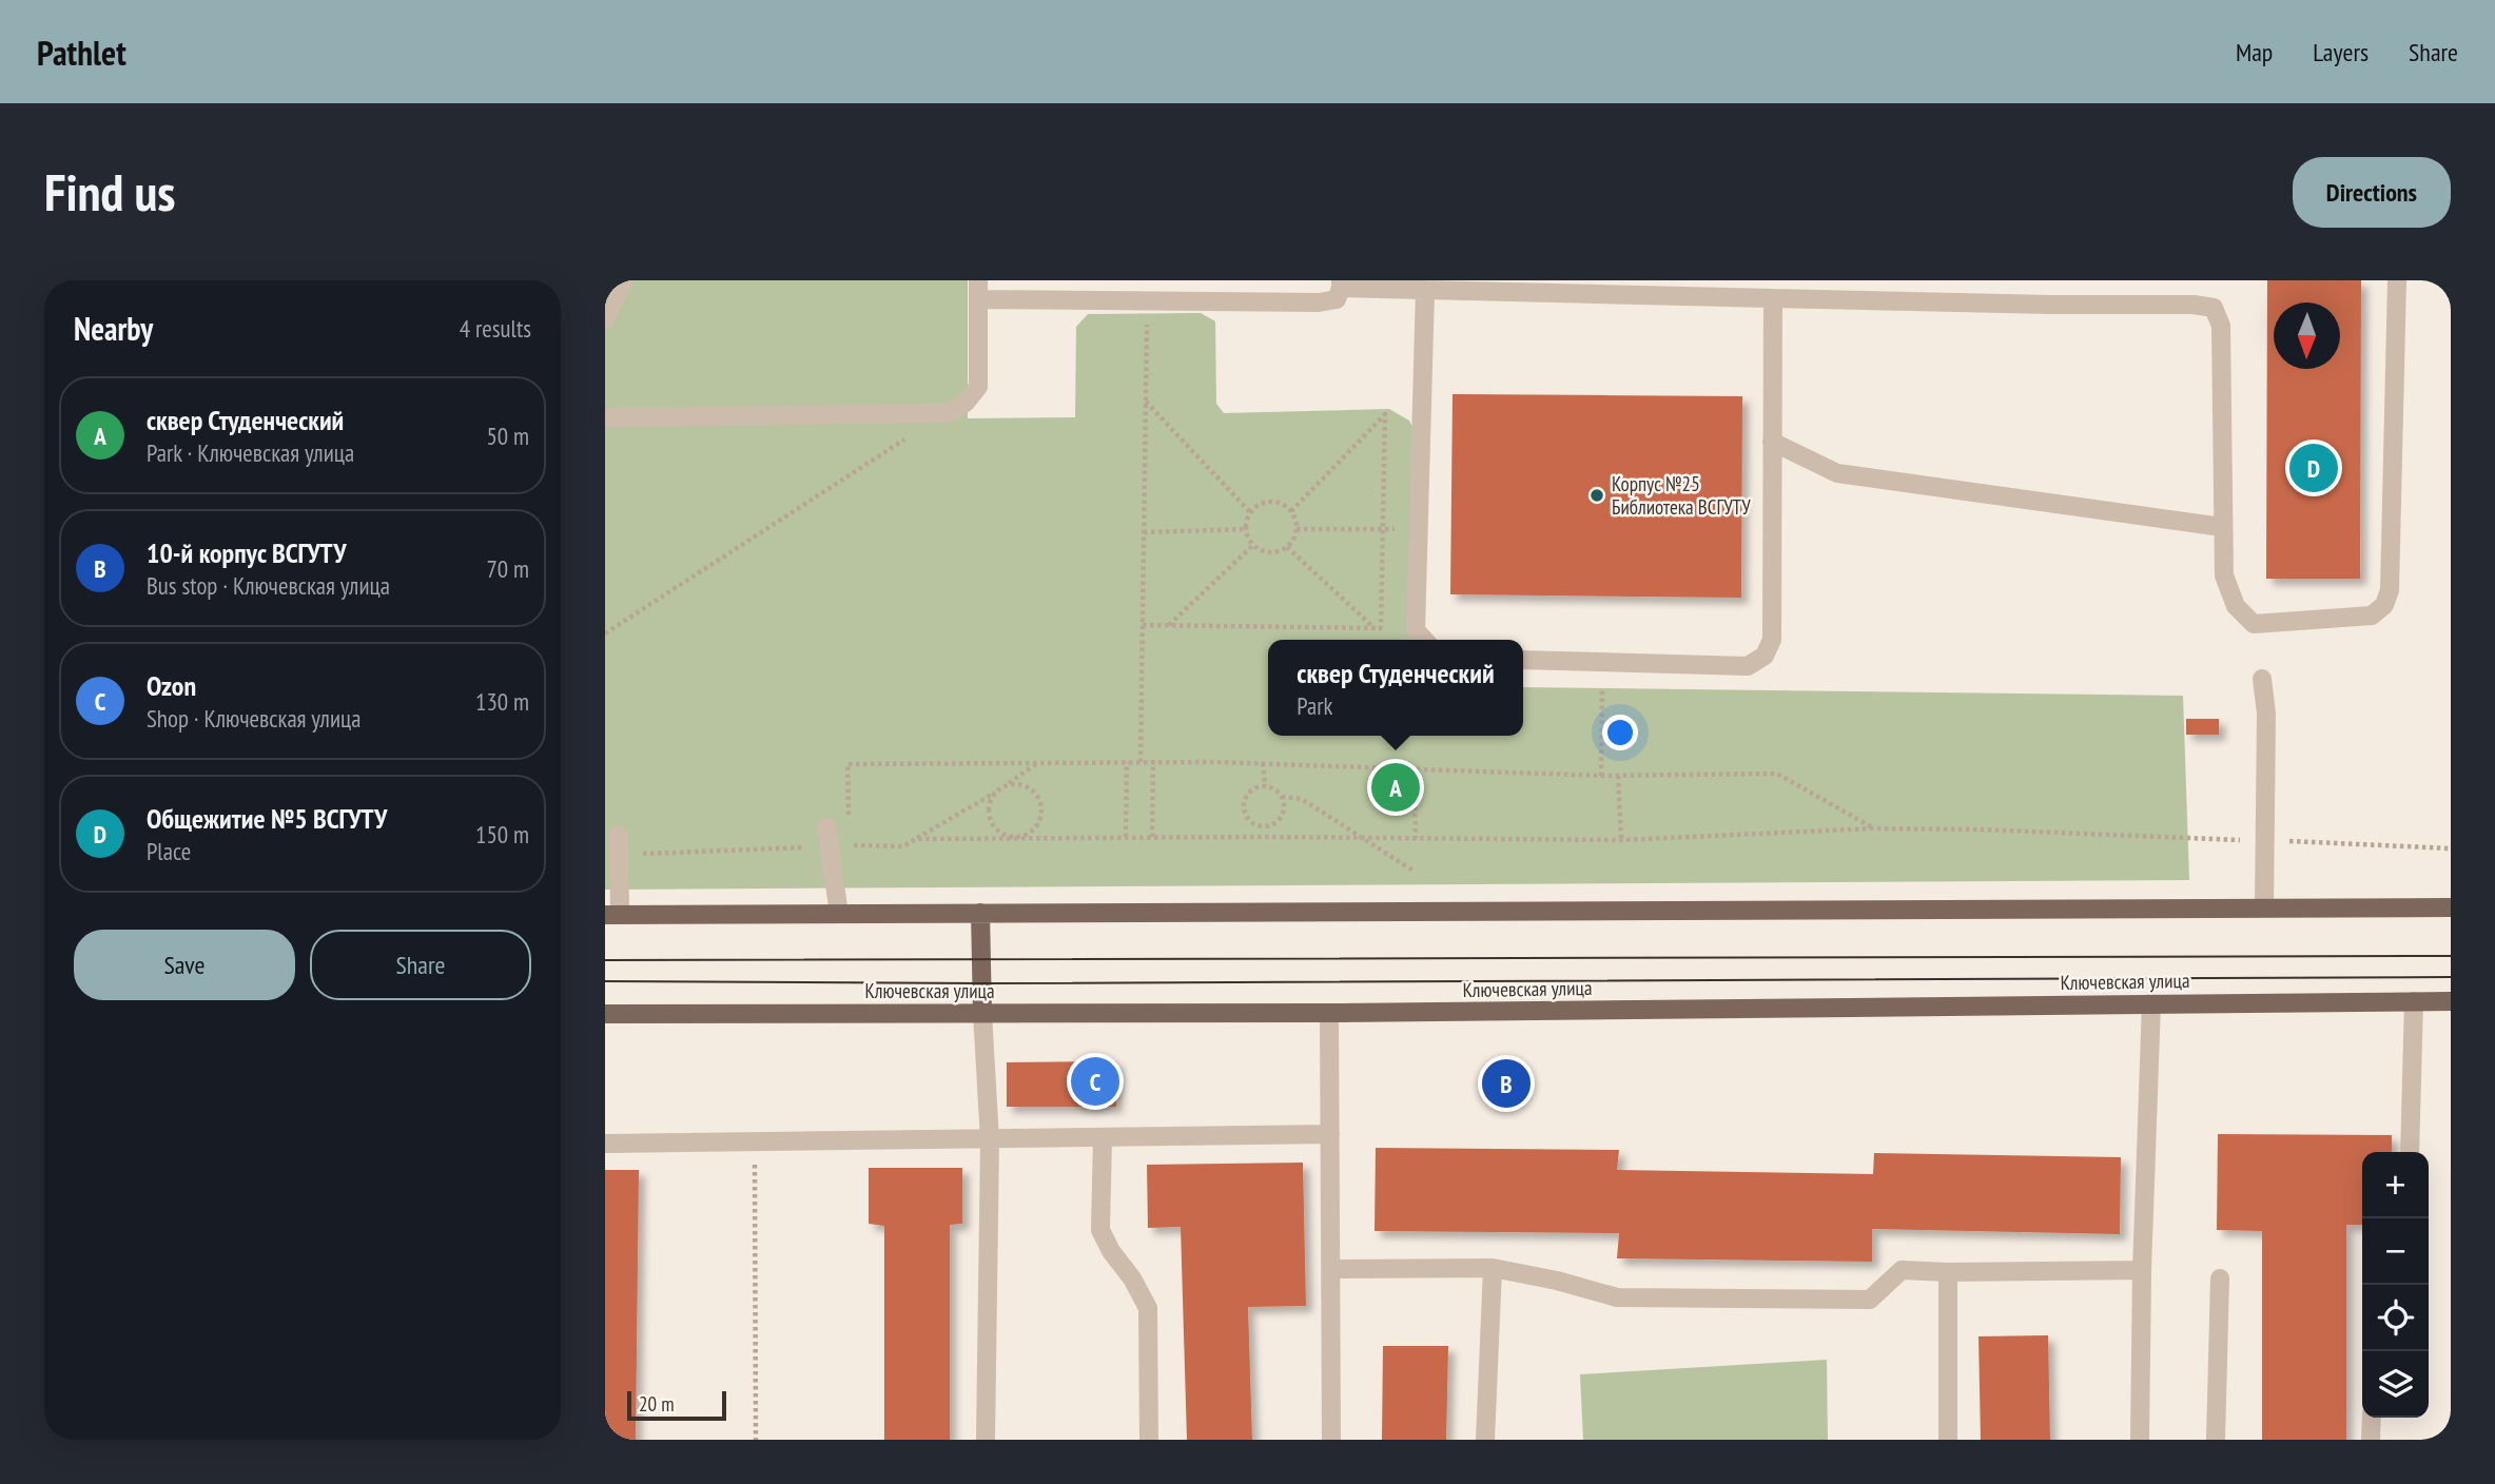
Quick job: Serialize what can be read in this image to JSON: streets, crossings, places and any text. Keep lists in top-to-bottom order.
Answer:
{
  "streets": {
    "main road": ["Ключевская улица"]
  },
  "places": ["Корпус №25 Библиотека ВСГУТУ"],
  "scale_bar": "20 m",
  "north": "bottom",
  "page": {
    "header": "Pathlet",
    "nav": ["Map", "Layers", "Share"],
    "buttons": [
      "Directions",
      ["Save", "Share"]
    ],
    "title": "Find us",
    "heading": ["Nearby", "4 results"],
    "list": [
      {
        "mark": "A",
        "name": "сквер Студенческий",
        "note": "Park · Ключевская улица",
        "value": "50 m"
      },
      {
        "mark": "B",
        "name": "10-й корпус ВСГУТУ",
        "note": "Bus stop · Ключевская улица",
        "value": "70 m"
      },
      {
        "mark": "C",
        "name": "Ozon",
        "note": "Shop · Ключевская улица",
        "value": "130 m"
      },
      {
        "mark": "D",
        "name": "Общежитие №5 ВСГУТУ",
        "note": "Place",
        "value": "150 m"
      }
    ],
    "pins": [
      "D",
      "A",
      "C",
      "B"
    ],
    "popup": ["сквер Студенческий", "Park"],
    "map_buttons": ["+", "−"],
    "scale": "20 m"
  }
}
